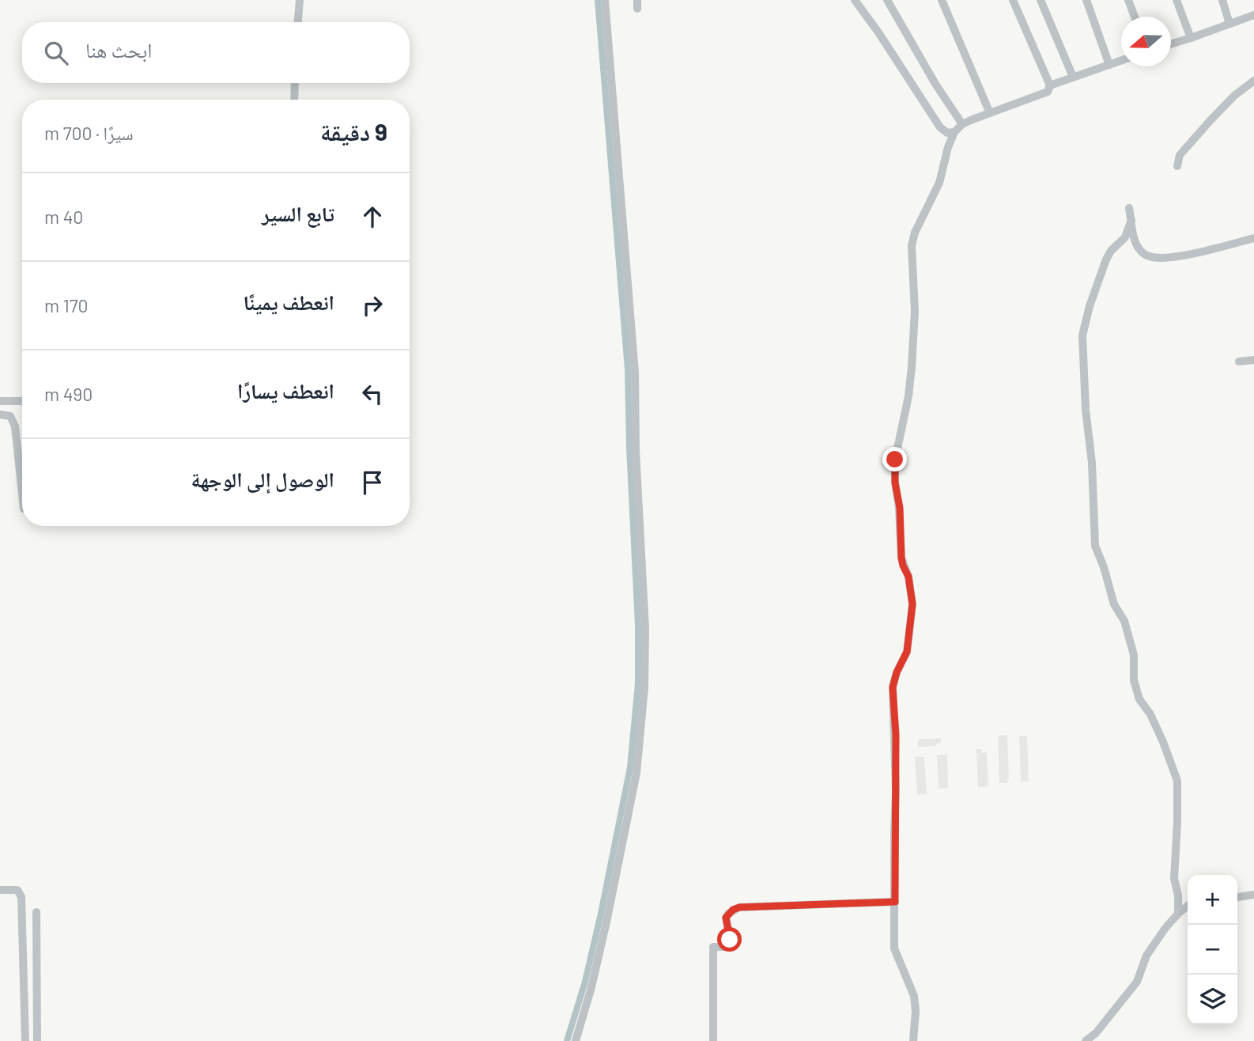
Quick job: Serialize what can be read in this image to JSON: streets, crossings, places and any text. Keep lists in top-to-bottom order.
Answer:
{
  "north": "left",
  "page": {
    "search": "ابحث هنا",
    "heading": ["9 دقيقة", "سيرًا · 700 m"],
    "list": [
      ["تابع السير", "40 m"],
      ["انعطف يمينًا", "170 m"],
      ["انعطف يسارًا", "490 m"],
      "الوصول إلى الوجهة"
    ],
    "map_buttons": ["+", "−"]
  }
}
